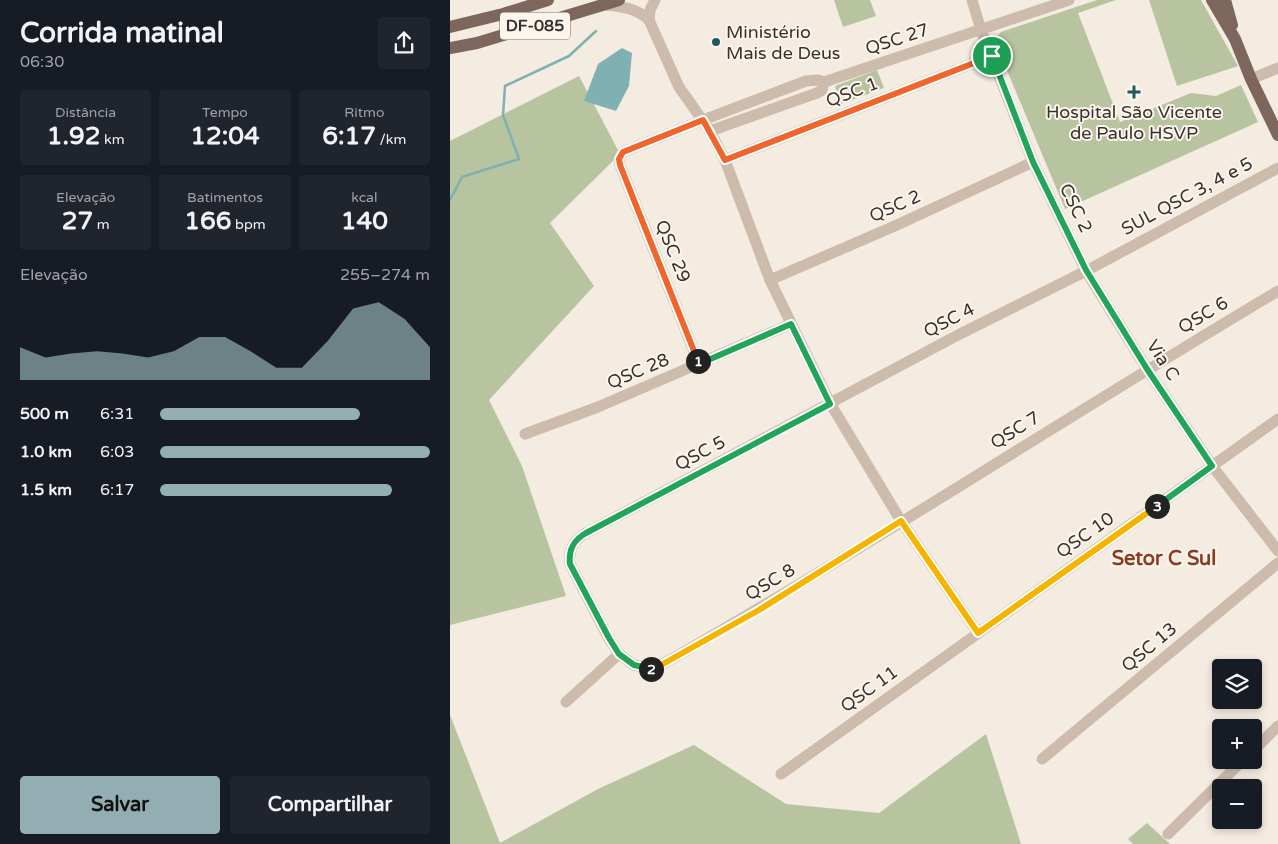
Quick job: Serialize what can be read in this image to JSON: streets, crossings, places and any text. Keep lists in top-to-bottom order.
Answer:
{
  "streets": {
    "main road": ["DF-085"],
    "street": [
      "QSC 27",
      "QSC 1",
      "SUL QSC 3, 4 e 5",
      "QSC 2",
      "CSC 2",
      "QSC 29",
      "QSC 6",
      "QSC 4",
      "Via C",
      "QSC 28",
      "QSC 7",
      "QSC 5",
      "QSC 10",
      "QSC 8",
      "QSC 13",
      "QSC 11"
    ]
  },
  "crossings": [
    ["QSC 27", "CSC 2"],
    ["QSC 27", "QSC 29"],
    ["QSC 1", "CSC 2"],
    ["SUL QSC 3, 4 e 5", "CSC 2"],
    ["SUL QSC 3, 4 e 5", "QSC 4"],
    ["SUL QSC 3, 4 e 5", "Via C"],
    ["QSC 2", "CSC 2"],
    ["CSC 2", "QSC 4"],
    ["CSC 2", "Via C"],
    ["QSC 29", "QSC 28"],
    ["QSC 6", "Via C"],
    ["QSC 6", "QSC 7"],
    ["QSC 4", "Via C"],
    ["QSC 4", "QSC 5"],
    ["Via C", "QSC 7"],
    ["Via C", "QSC 10"],
    ["QSC 7", "QSC 8"],
    ["QSC 5", "QSC 8"],
    ["QSC 10", "QSC 11"]
  ],
  "districts": ["Setor C Sul"],
  "places": {
    "other": ["Ministério Mais de Deus"],
    "health": ["Hospital São Vicente de Paulo HSVP"]
  },
  "page": {
    "heading": ["Corrida matinal", "06:30"],
    "stats": [
      ["Distância", "1.92 km"],
      ["Tempo", "12:04"],
      ["Ritmo", "6:17 /km"],
      ["Elevação", "27 m"],
      ["Batimentos", "166 bpm"],
      ["kcal", "140"]
    ],
    "chart": ["Elevação", "255–274 m"],
    "pins": ["1", "3", "2"],
    "list": [
      {
        "name": "500 m",
        "note": "6:31"
      },
      {
        "name": "1.0 km",
        "note": "6:03"
      },
      {
        "name": "1.5 km",
        "note": "6:17"
      }
    ],
    "map_buttons": ["+", "−"],
    "buttons": ["Salvar", "Compartilhar"]
  }
}
